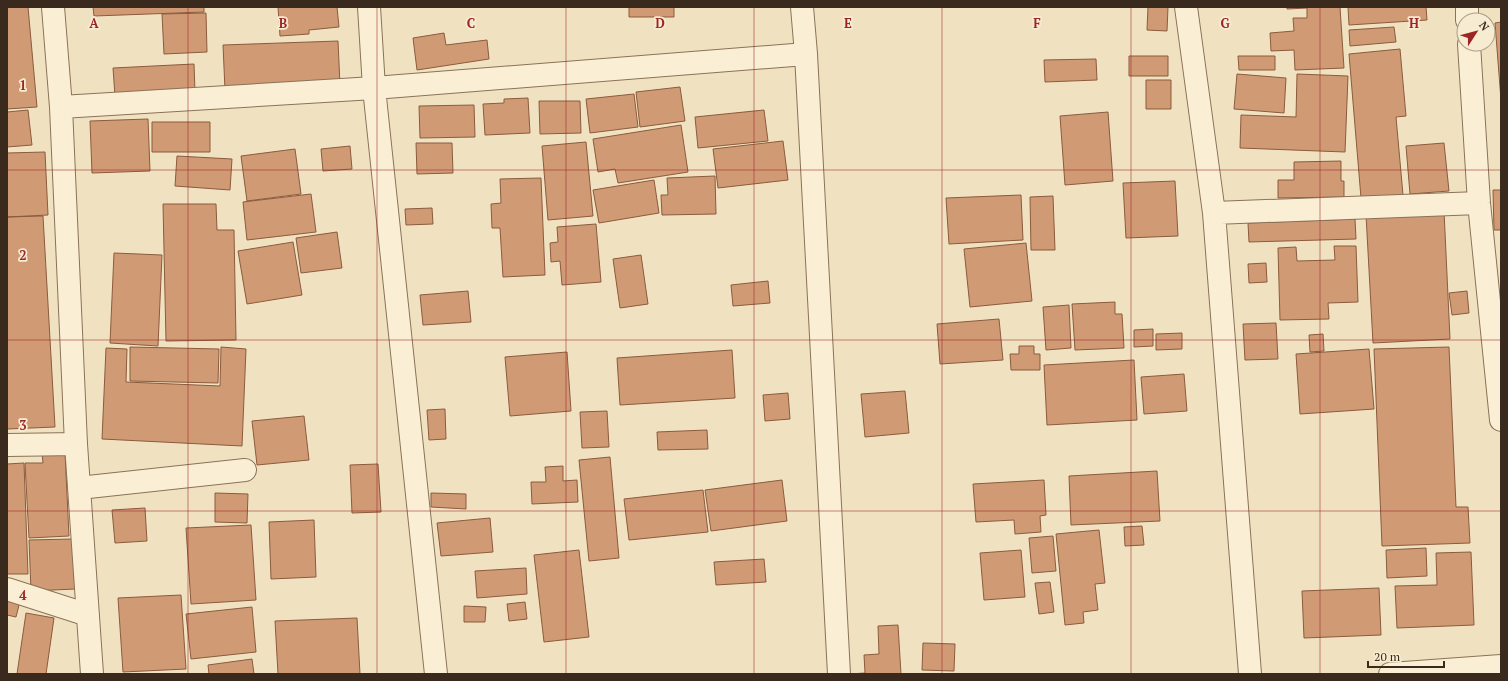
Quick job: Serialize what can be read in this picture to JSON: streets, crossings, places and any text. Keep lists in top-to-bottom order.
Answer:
{
  "scale_bar": "20 m",
  "north": "top right",
  "grid": {
    "columns": [
      "A",
      "B",
      "C",
      "D",
      "E",
      "F",
      "G",
      "H"
    ],
    "rows": [
      "1",
      "2",
      "3",
      "4"
    ]
  }
}
